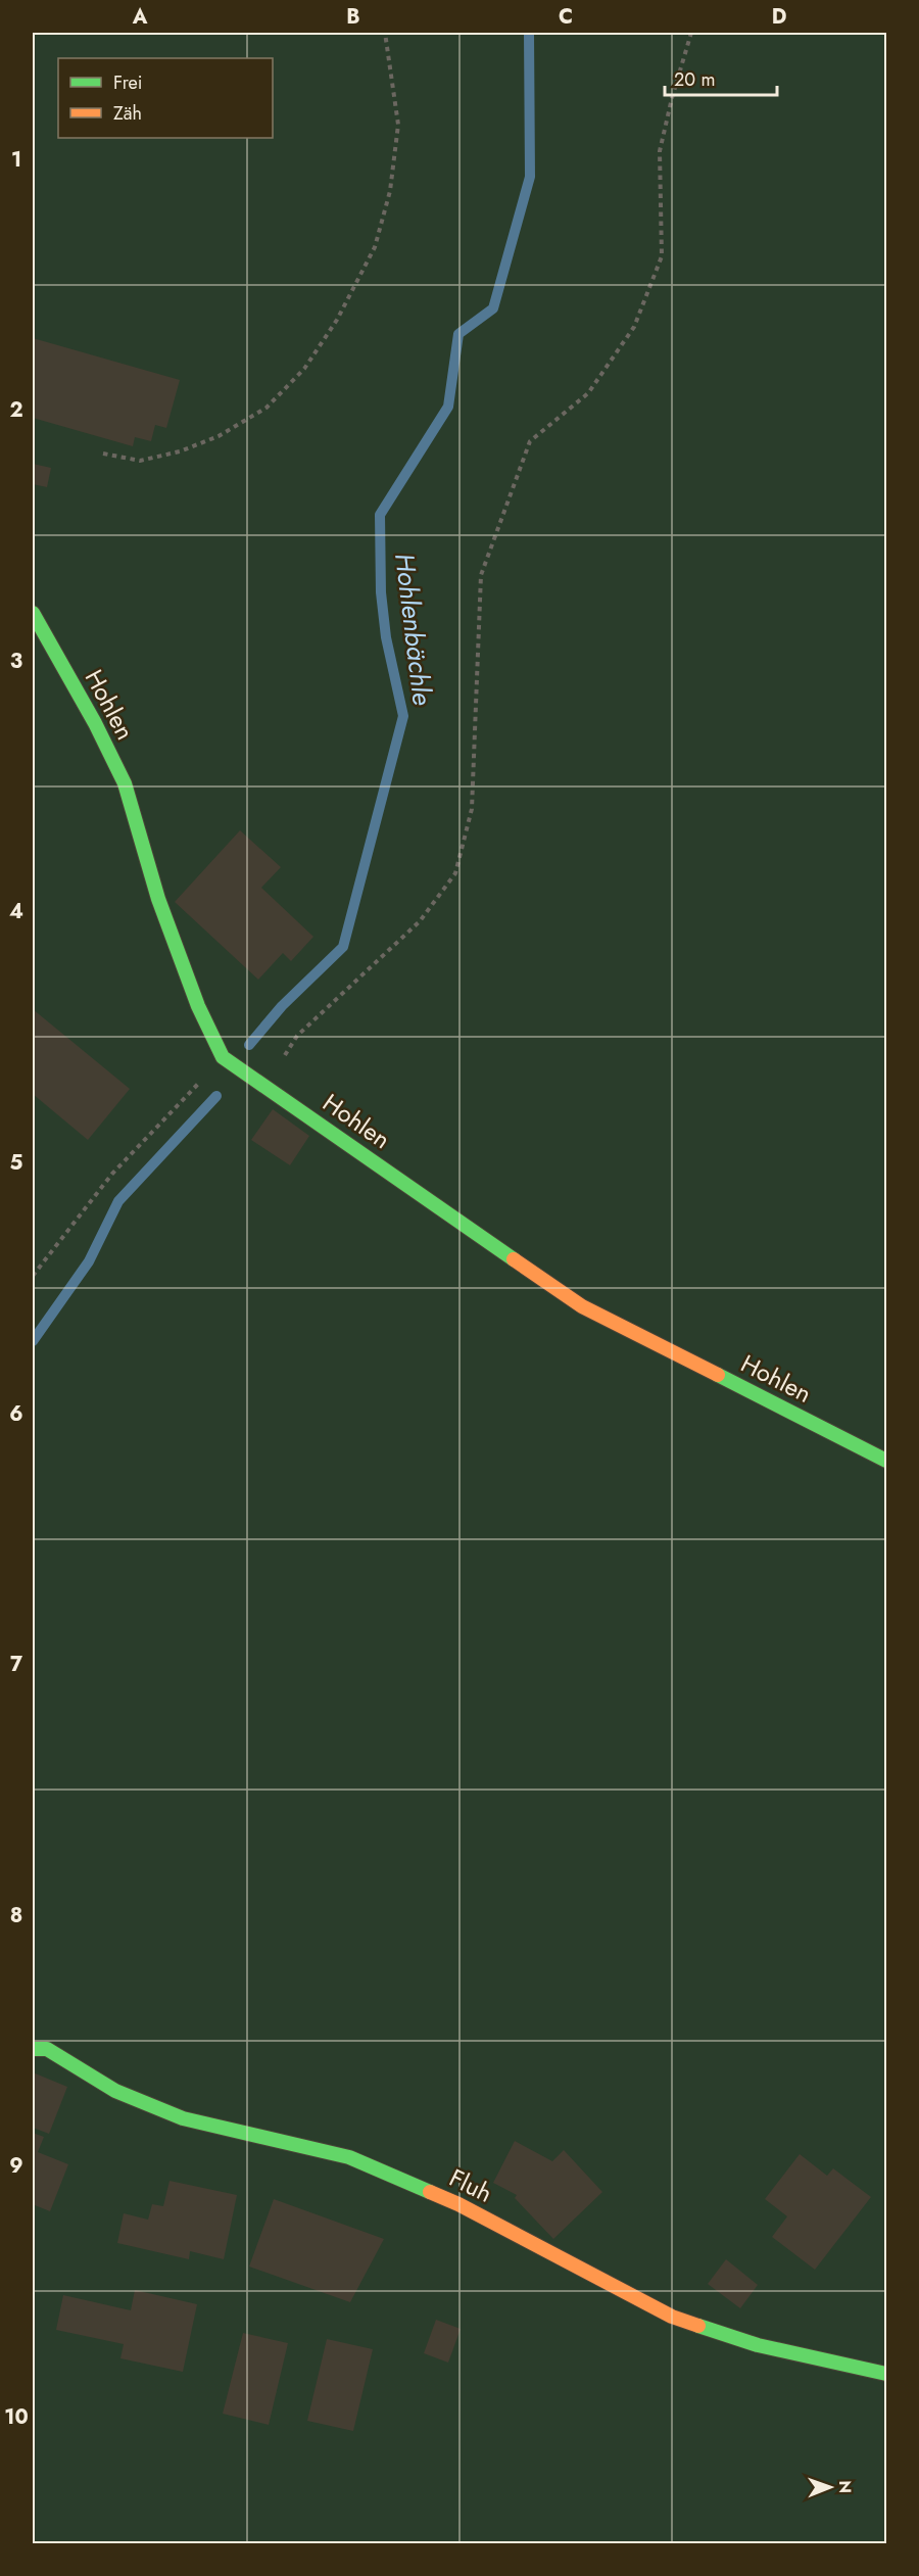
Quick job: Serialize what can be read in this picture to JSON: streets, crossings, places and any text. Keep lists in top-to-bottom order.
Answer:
{
  "streets": {
    "street": ["Hohlen", "Fluh"]
  },
  "water": ["Hohlenbächle"],
  "legend": ["Frei", "Zäh"],
  "scale_bar": "20 m",
  "north": "right",
  "grid": {
    "columns": [
      "A",
      "B",
      "C",
      "D"
    ],
    "rows": [
      "1",
      "2",
      "3",
      "4",
      "5",
      "6",
      "7",
      "8",
      "9",
      "10"
    ]
  }
}
